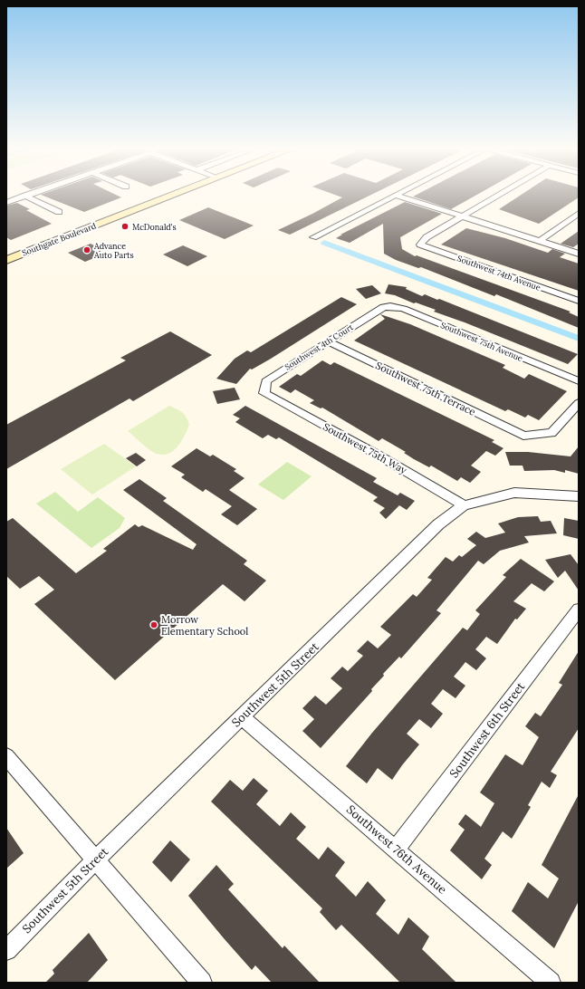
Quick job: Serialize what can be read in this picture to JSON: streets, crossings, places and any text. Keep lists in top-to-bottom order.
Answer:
{
  "streets": {
    "main road": ["Southgate Boulevard"],
    "street": [
      "Southwest 74th Avenue",
      "Southwest 75th Avenue",
      "Southwest 4th Court",
      "Southwest 75th Terrace",
      "Southwest 75th Way",
      "Southwest 5th Street",
      "Southwest 6th Street",
      "Southwest 76th Avenue"
    ]
  },
  "crossings": [
    ["Southwest 75th Avenue", "Southwest 4th Court"],
    ["Southwest 4th Court", "Southwest 75th Terrace"],
    ["Southwest 4th Court", "Southwest 75th Way"],
    ["Southwest 75th Way", "Southwest 5th Street"],
    ["Southwest 5th Street", "Southwest 76th Avenue"],
    ["Southwest 6th Street", "Southwest 76th Avenue"]
  ],
  "places": ["McDonald's", "Advance Auto Parts", "Morrow Elementary School"]
}
